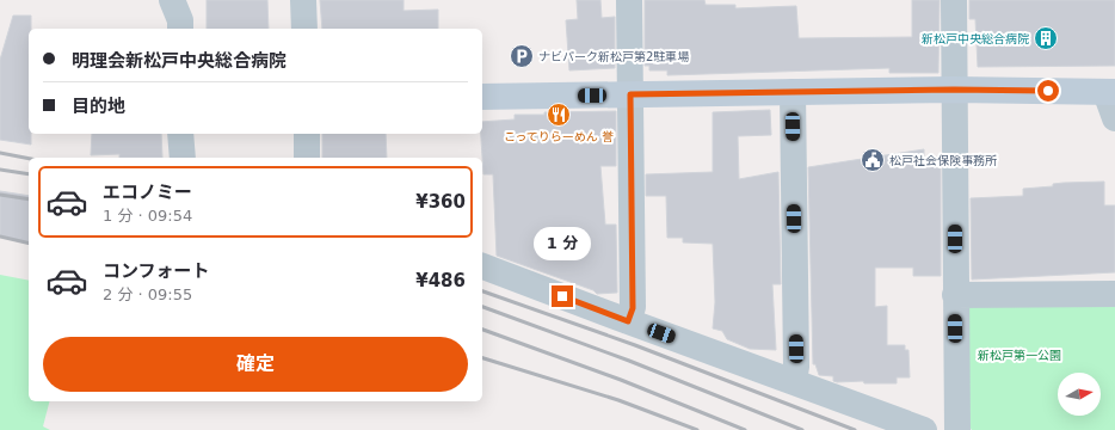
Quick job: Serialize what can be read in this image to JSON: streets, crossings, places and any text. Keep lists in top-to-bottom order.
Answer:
{
  "parks": ["新松戸第一公園"],
  "places": {
    "building": ["新松戸中央総合病院"],
    "parking": ["ナビパーク新松戸第2駐車場"],
    "restaurant": ["こってりらーめん 誉"],
    "public building": ["松戸社会保険事務所"]
  },
  "north": "right",
  "page": {
    "banner": ["明理会新松戸中央総合病院", "目的地"],
    "list": [
      {
        "name": "エコノミー",
        "note": "1 分 · 09:54",
        "value": "¥360"
      },
      {
        "name": "コンフォート",
        "note": "2 分 · 09:55",
        "value": "¥486"
      }
    ],
    "bubble": "1 分",
    "buttons": "確定"
  }
}
